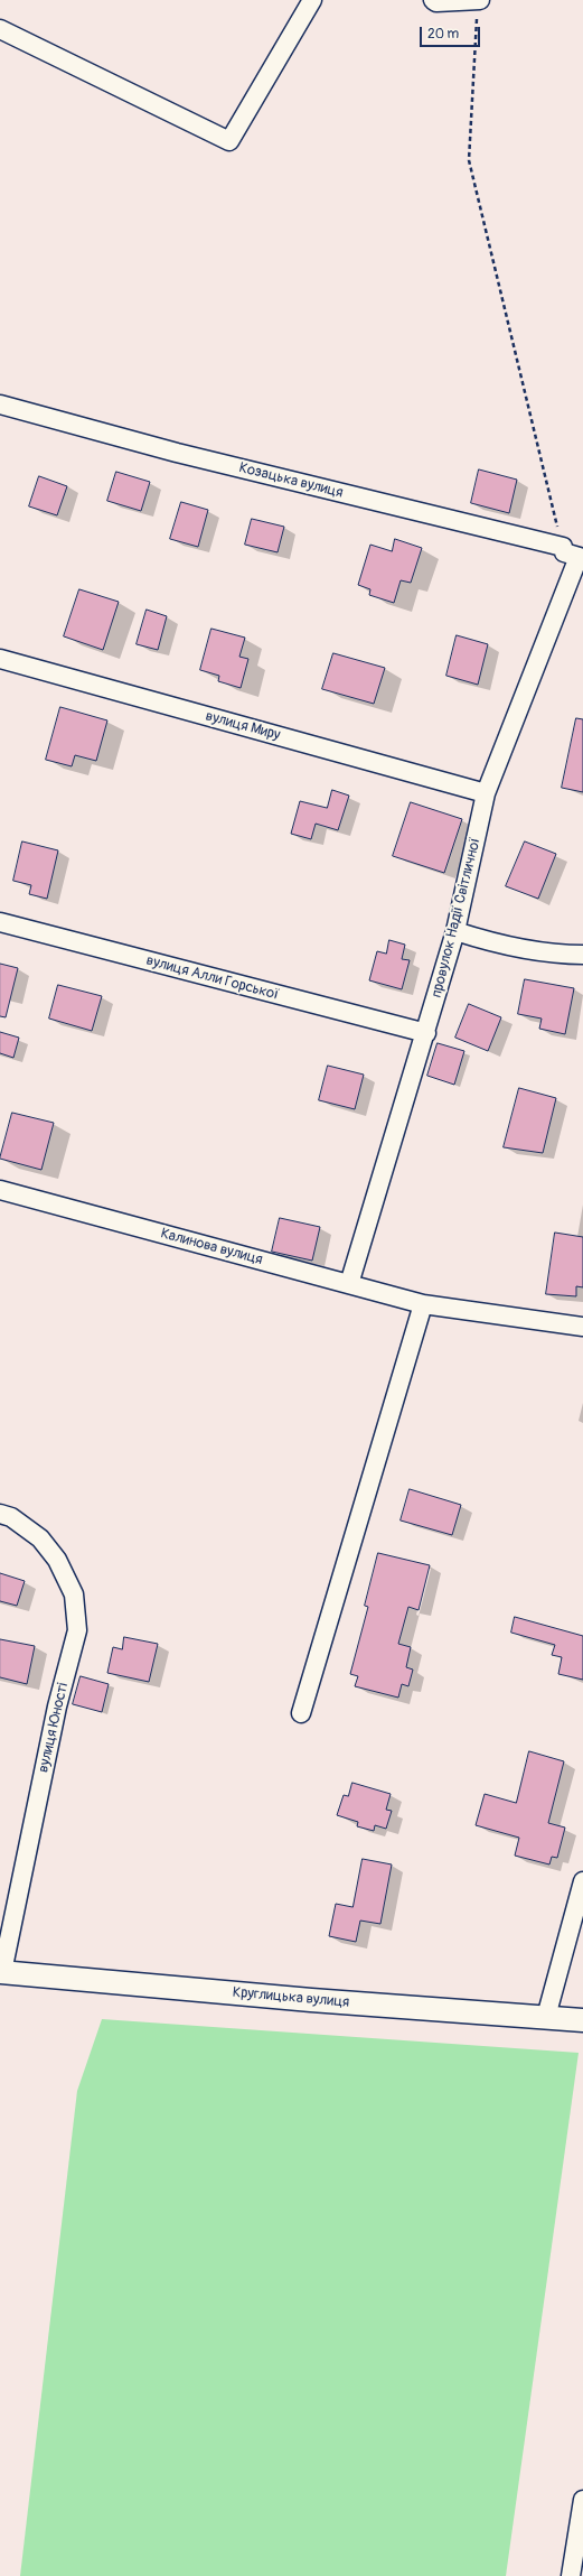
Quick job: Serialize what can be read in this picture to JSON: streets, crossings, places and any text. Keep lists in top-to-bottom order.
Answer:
{
  "streets": {
    "street": [
      "Козацька вулиця",
      "вулиця Миру",
      "провулок Надії Світличної",
      "вулиця Алли Горської",
      "Калинова вулиця",
      "вулиця Юності",
      "Круглицька вулиця"
    ]
  },
  "crossings": [
    ["Козацька вулиця", "провулок Надії Світличної"],
    ["вулиця Миру", "провулок Надії Світличної"],
    ["провулок Надії Світличної", "вулиця Алли Горської"],
    ["провулок Надії Світличної", "Калинова вулиця"],
    ["вулиця Юності", "Круглицька вулиця"]
  ],
  "scale_bar": "20 m"
}
